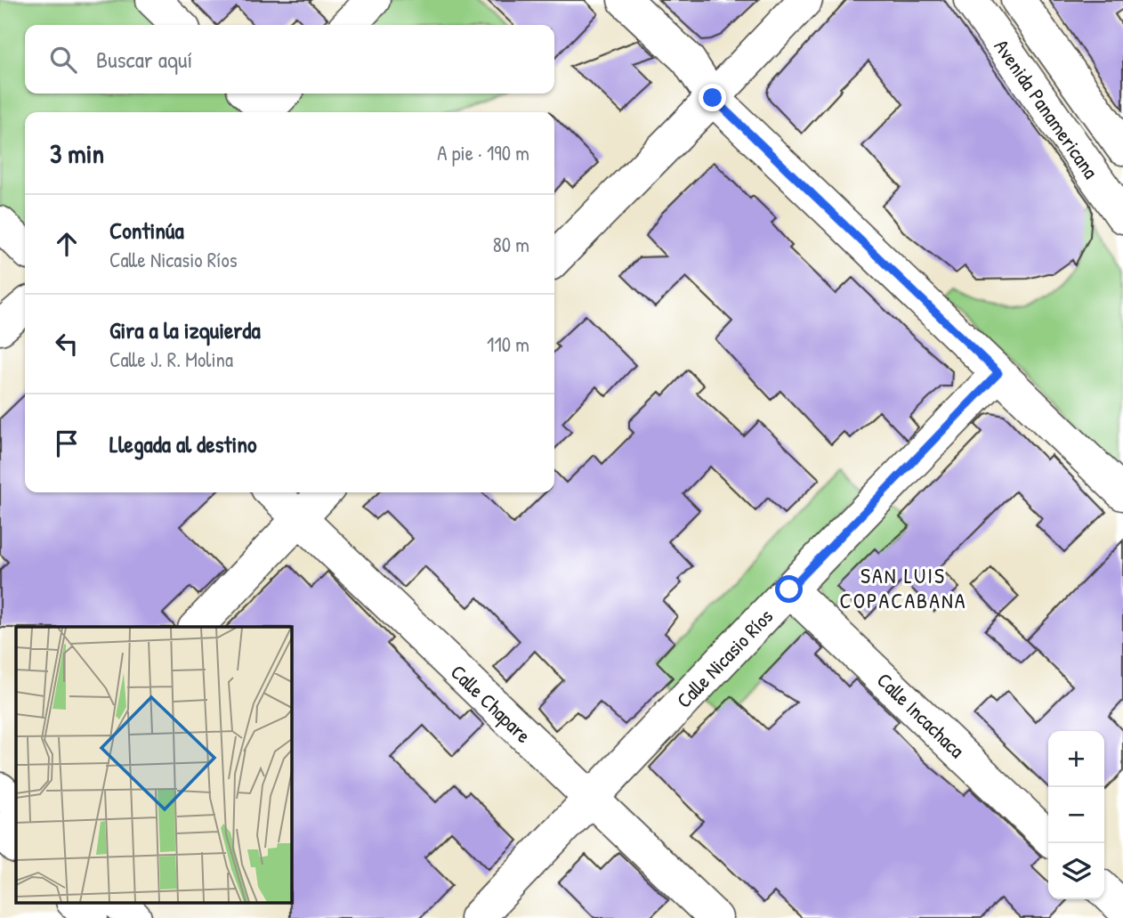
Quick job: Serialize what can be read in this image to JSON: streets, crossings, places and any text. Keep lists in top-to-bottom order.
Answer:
{
  "streets": {
    "street": [
      "Avenida Panamericana",
      "Calle Nicasio Ríos",
      "Calle Chapare",
      "Calle Incachaca"
    ]
  },
  "crossings": [
    ["Calle Nicasio Ríos", "Calle Chapare"],
    ["Calle Nicasio Ríos", "Calle Incachaca"]
  ],
  "districts": ["SAN LUIS COPACABANA"],
  "page": {
    "search": "Buscar aquí",
    "heading": ["3 min", "A pie · 190 m"],
    "list": [
      ["Continúa", "Calle Nicasio Ríos", "80 m"],
      ["Gira a la izquierda", "Calle J. R. Molina", "110 m"],
      "Llegada al destino"
    ],
    "map_buttons": ["+", "−"]
  }
}
